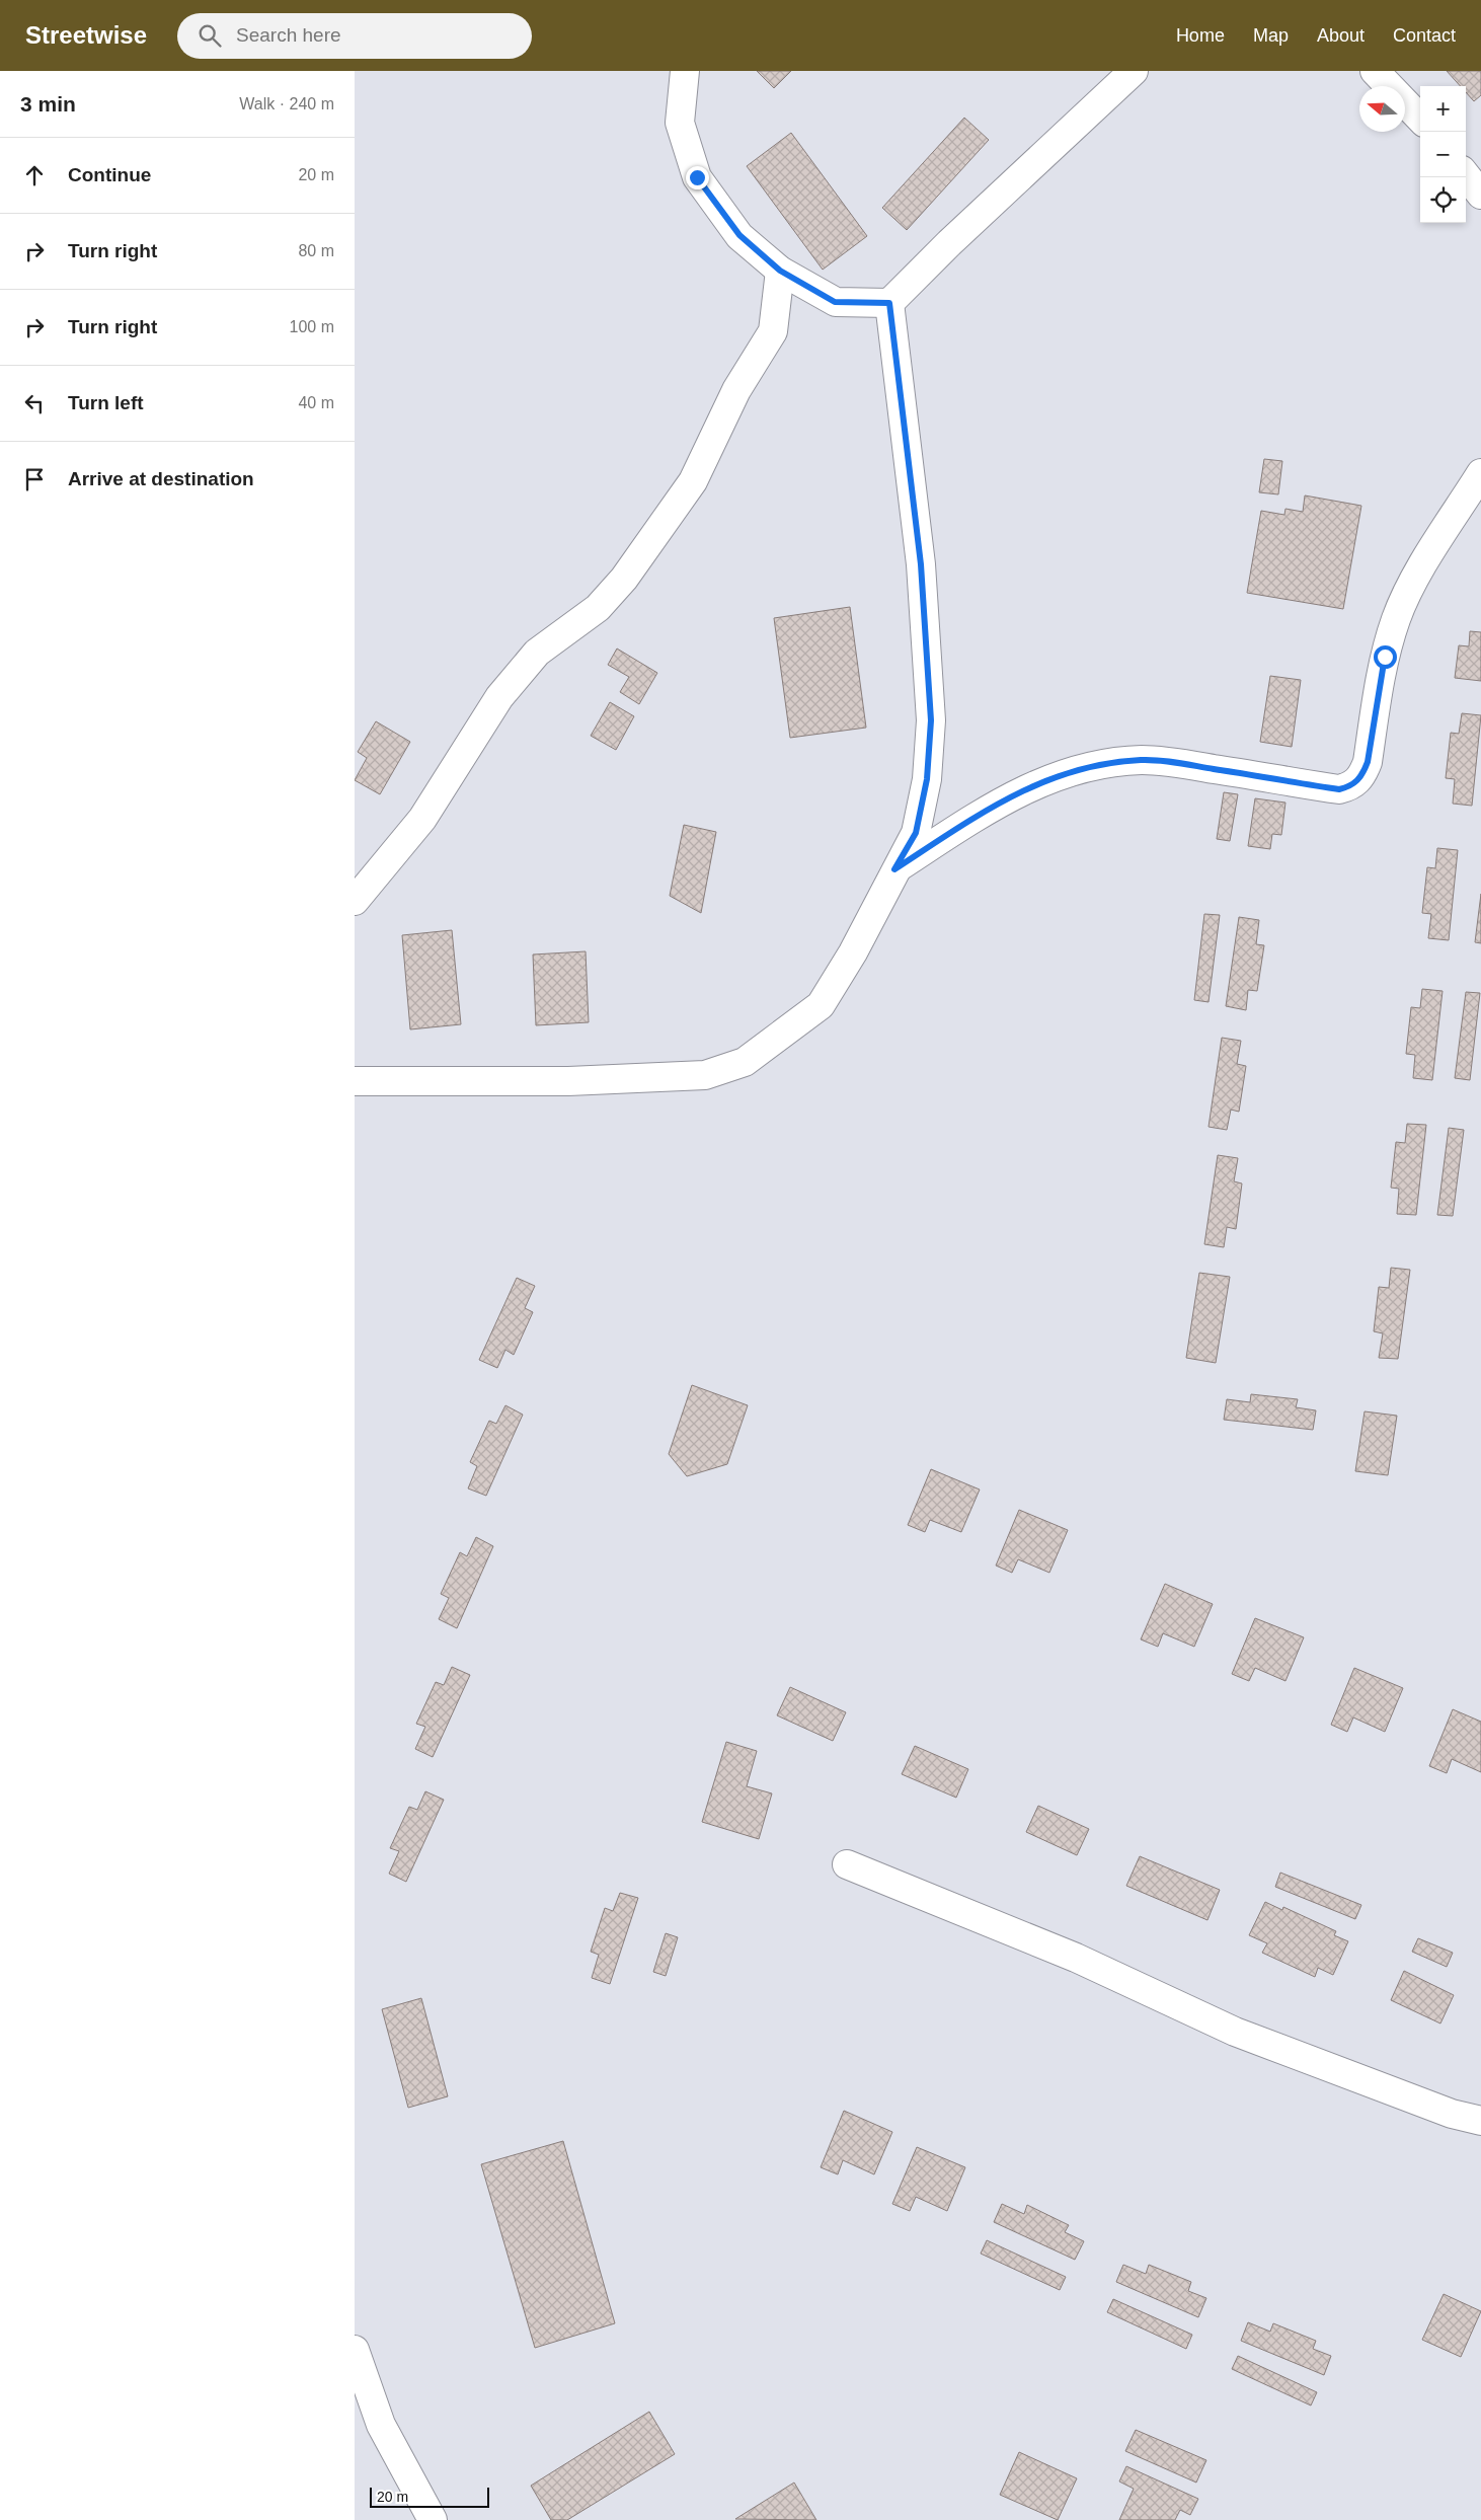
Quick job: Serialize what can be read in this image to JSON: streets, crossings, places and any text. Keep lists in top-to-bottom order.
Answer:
{
  "scale_bar": "20 m",
  "north": "left",
  "page": {
    "header": "Streetwise",
    "search": "Search here",
    "nav": [
      "Home",
      "Map",
      "About",
      "Contact"
    ],
    "heading": ["3 min", "Walk · 240 m"],
    "map_buttons": ["+", "−"],
    "list": [
      ["Continue", "20 m"],
      ["Turn right", "80 m"],
      ["Turn right", "100 m"],
      ["Turn left", "40 m"],
      "Arrive at destination"
    ],
    "scale": "20 m"
  }
}
